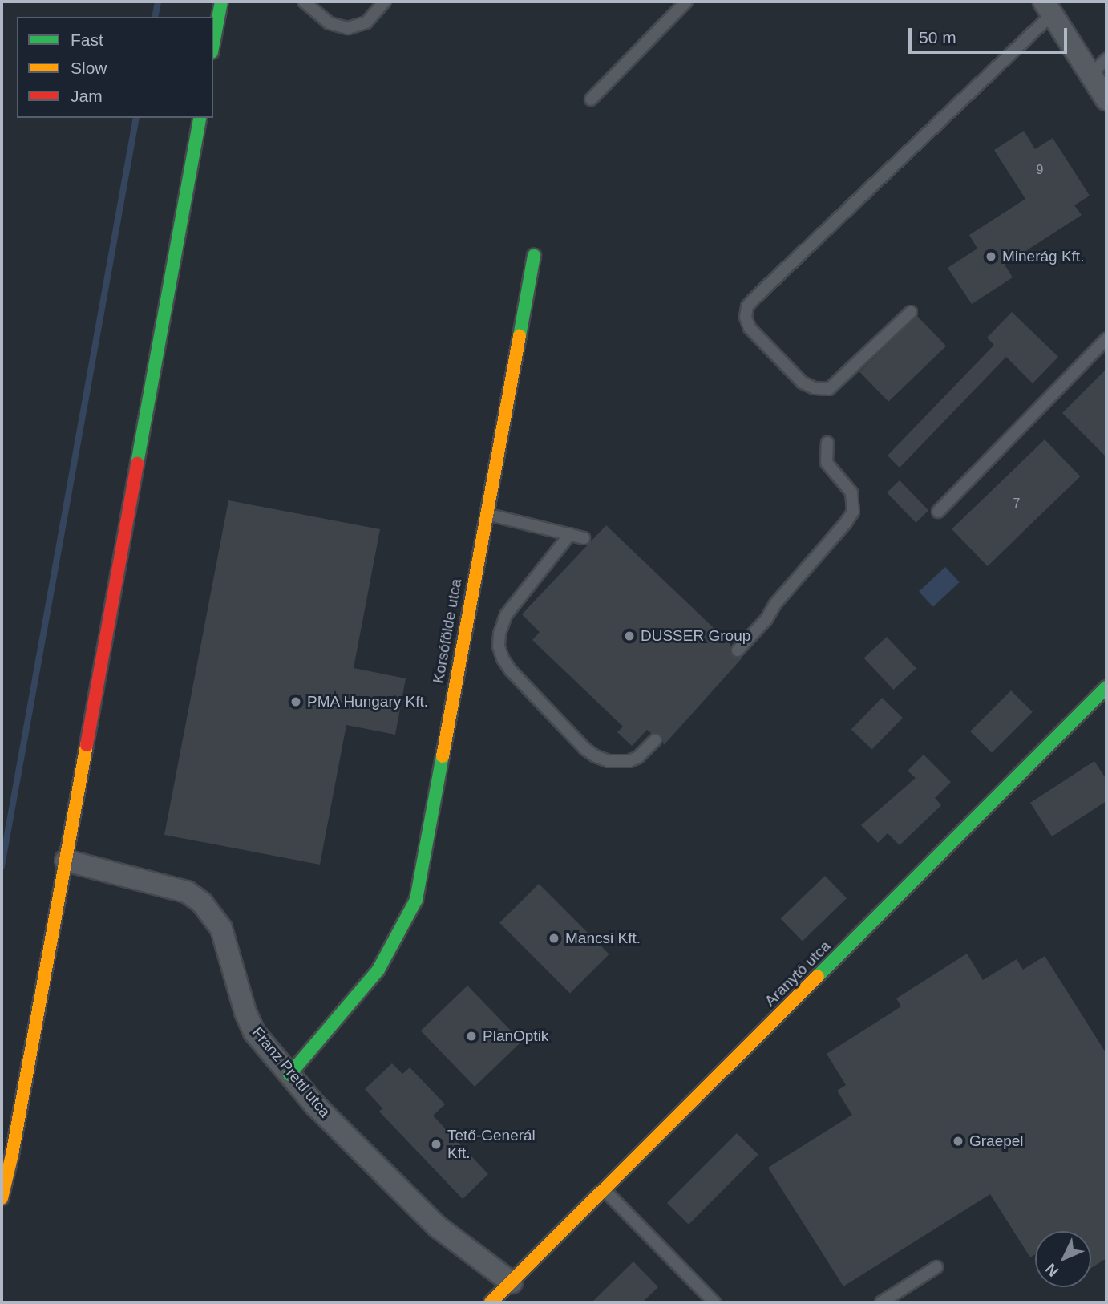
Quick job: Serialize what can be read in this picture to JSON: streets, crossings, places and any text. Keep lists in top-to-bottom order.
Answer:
{
  "streets": {
    "street": ["Korsófölde utca", "Aranytó utca", "Franz Prettl utca"]
  },
  "crossings": [
    ["Korsófölde utca", "Franz Prettl utca"],
    ["Aranytó utca", "Franz Prettl utca"]
  ],
  "places": [
    "Minerág Kft.",
    "DUSSER Group",
    "PMA Hungary Kft.",
    "Mancsi Kft.",
    "PlanOptik",
    "Graepel",
    "Tető-Generál Kft."
  ],
  "house_numbers": ["9", "7"],
  "legend": ["Fast", "Slow", "Jam"],
  "scale_bar": "50 m",
  "north": "bottom left"
}
